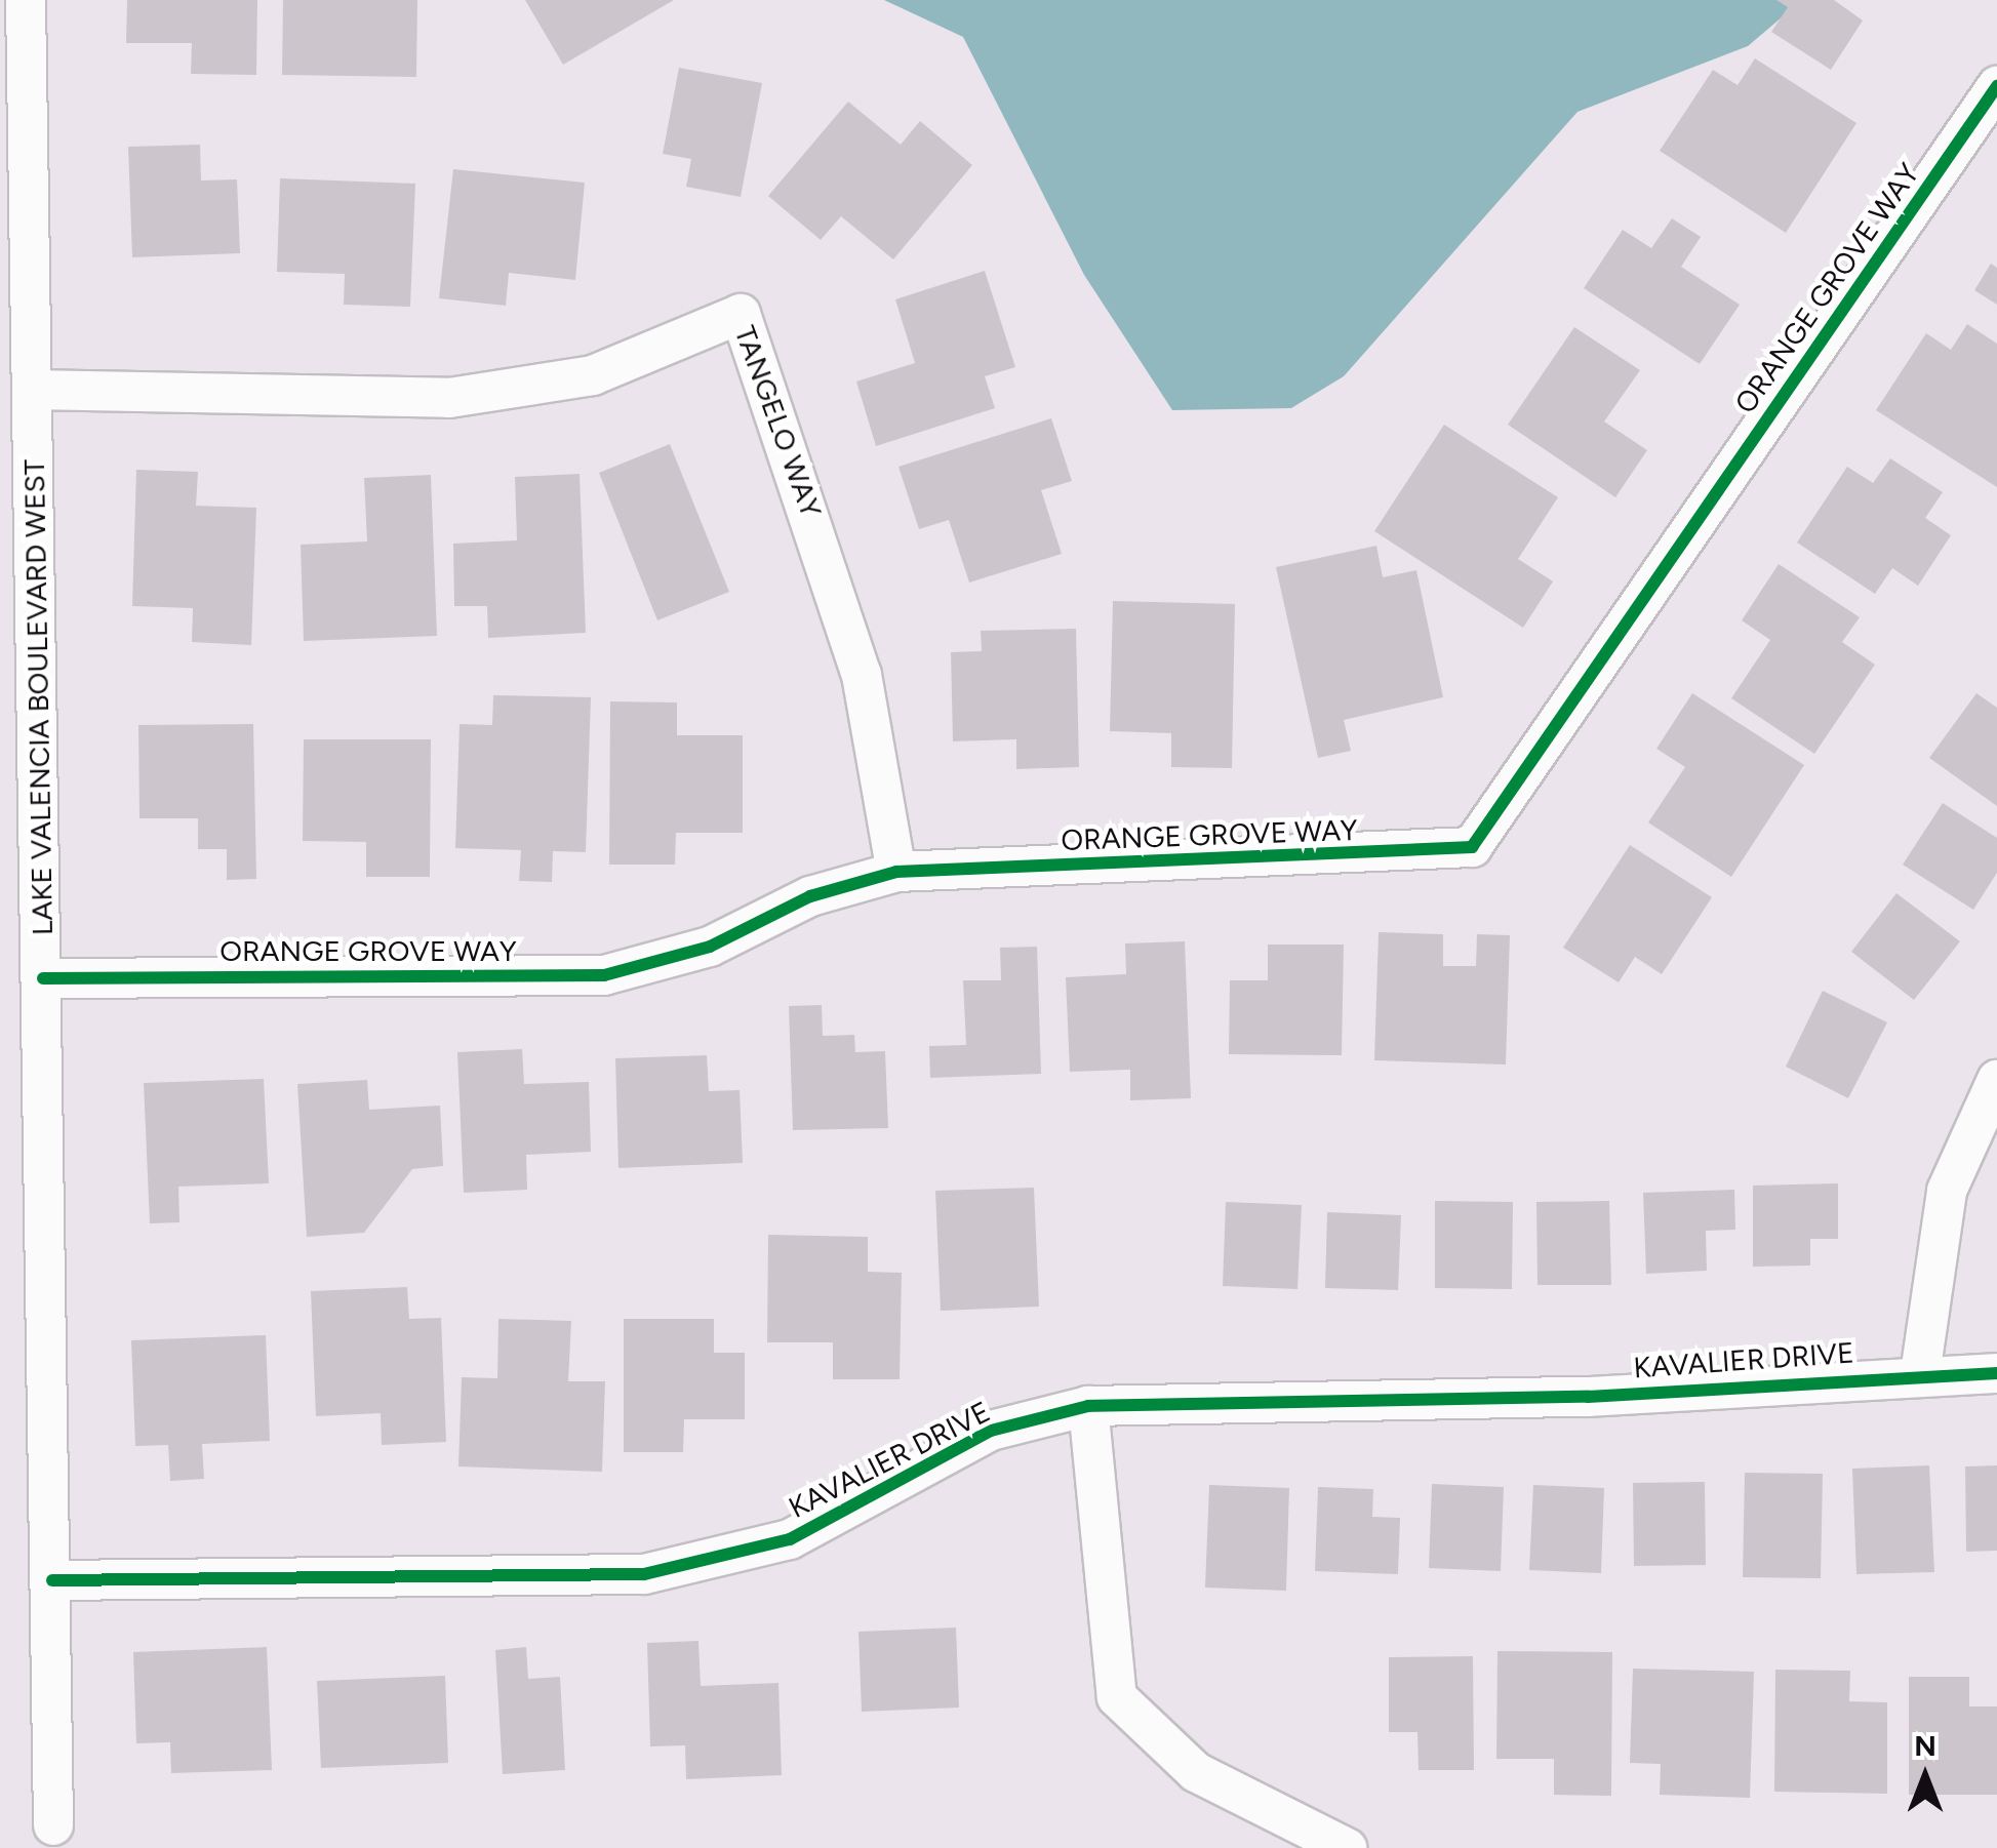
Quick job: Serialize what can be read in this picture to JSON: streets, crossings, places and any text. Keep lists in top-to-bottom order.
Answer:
{
  "streets": {
    "street": [
      "ORANGE GROVE WAY",
      "TANGELO WAY",
      "LAKE VALENCIA BOULEVARD WEST",
      "KAVALIER DRIVE"
    ]
  },
  "crossings": [
    ["ORANGE GROVE WAY", "TANGELO WAY"],
    ["ORANGE GROVE WAY", "LAKE VALENCIA BOULEVARD WEST"],
    ["TANGELO WAY", "LAKE VALENCIA BOULEVARD WEST"],
    ["LAKE VALENCIA BOULEVARD WEST", "KAVALIER DRIVE"]
  ],
  "north": "top"
}
